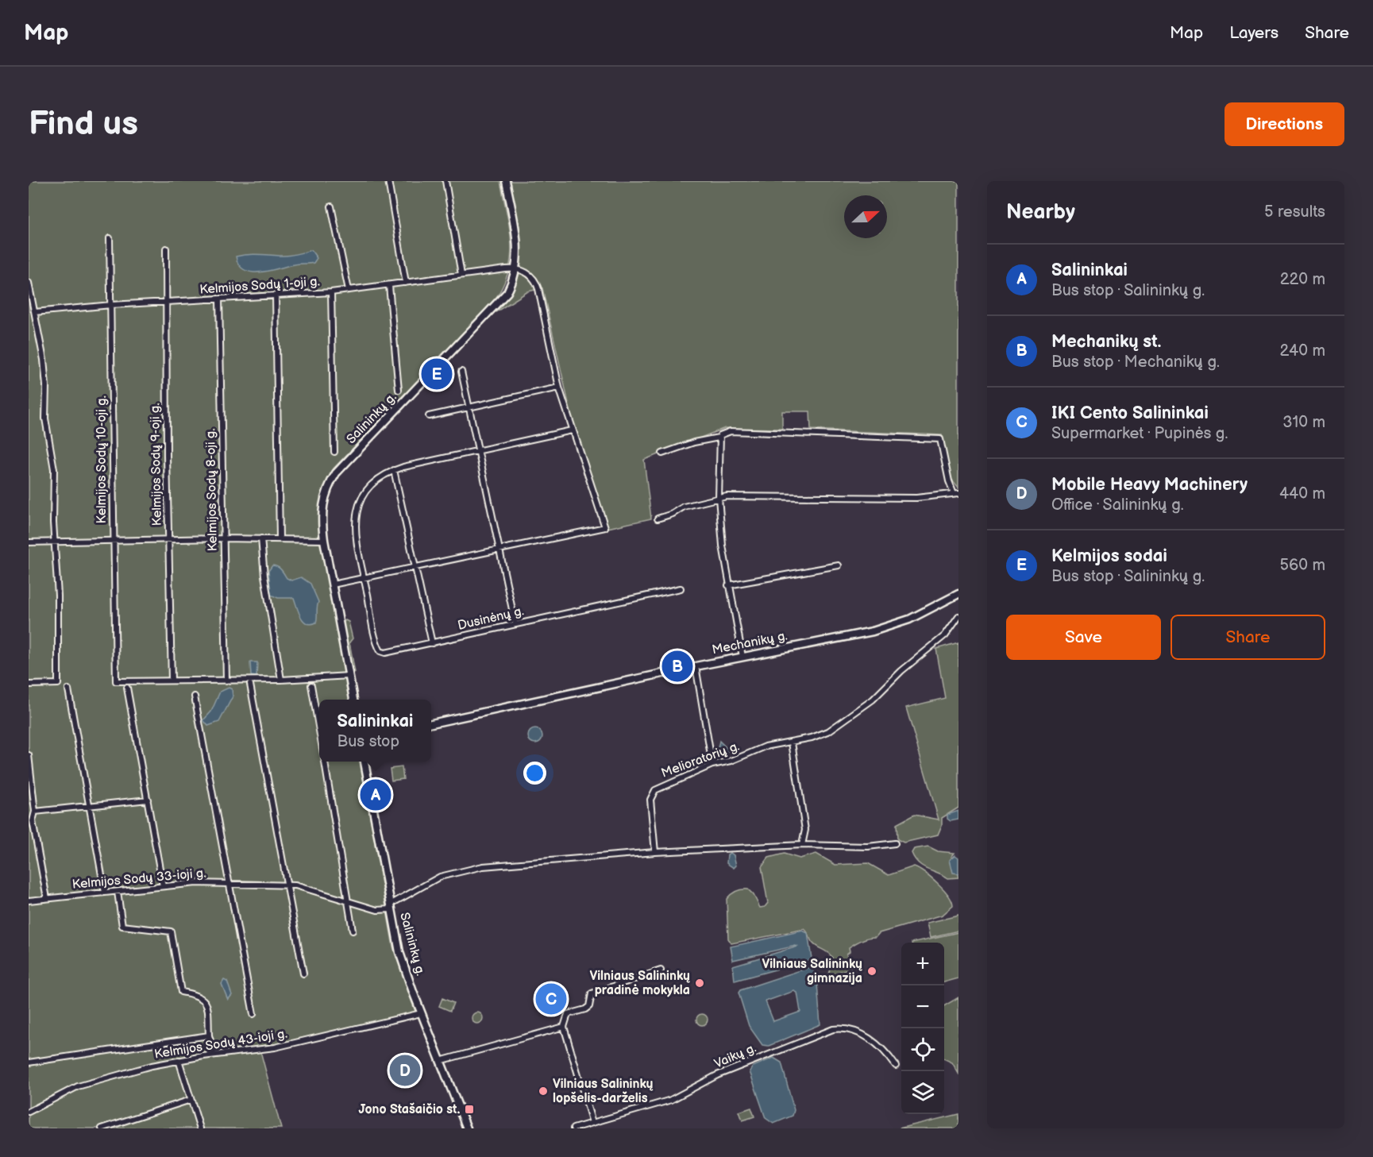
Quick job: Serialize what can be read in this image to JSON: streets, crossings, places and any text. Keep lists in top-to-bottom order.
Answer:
{
  "streets": {
    "main road": ["Salininkų g.", "Mechanikų g."],
    "street": [
      "Kelmijos Sodų 1-oji g.",
      "Kelmijos Sodų 10-oji g.",
      "Kelmijos Sodų 9-oji g.",
      "Kelmijos Sodų 8-oji g.",
      "Dusinėnų g.",
      "Melioratorių g.",
      "Kelmijos Sodų 33-ioji g.",
      "Kelmijos Sodų 43-ioji g.",
      "Vaikų g."
    ]
  },
  "crossings": [
    ["Kelmijos Sodų 1-oji g.", "Salininkų g."],
    ["Kelmijos Sodų 1-oji g.", "Kelmijos Sodų 10-oji g."],
    ["Kelmijos Sodų 1-oji g.", "Kelmijos Sodų 9-oji g."],
    ["Kelmijos Sodų 1-oji g.", "Kelmijos Sodų 8-oji g."],
    ["Salininkų g.", "Kelmijos Sodų 33-ioji g."],
    ["Salininkų g.", "Kelmijos Sodų 43-ioji g."],
    ["Kelmijos Sodų 10-oji g.", "Kelmijos Sodų 9-oji g."]
  ],
  "places": {
    "other": ["Vilniaus Salininkų gimnazija", "Vilniaus Salininkų pradinė mokykla", "Vilniaus Salininkų lopšelis-darželis"],
    "transit": ["Jono Stašaičio st."]
  },
  "north": "right",
  "page": {
    "header": "Map",
    "nav": ["Map", "Layers", "Share"],
    "buttons": [
      "Directions",
      ["Save", "Share"]
    ],
    "title": "Find us",
    "heading": ["Nearby", "5 results"],
    "list": [
      {
        "mark": "A",
        "name": "Salininkai",
        "note": "Bus stop · Salininkų g.",
        "value": "220 m"
      },
      {
        "mark": "B",
        "name": "Mechanikų st.",
        "note": "Bus stop · Mechanikų g.",
        "value": "240 m"
      },
      {
        "mark": "C",
        "name": "IKI Cento Salininkai",
        "note": "Supermarket · Pupinės g.",
        "value": "310 m"
      },
      {
        "mark": "D",
        "name": "Mobile Heavy Machinery",
        "note": "Office · Salininkų g.",
        "value": "440 m"
      },
      {
        "mark": "E",
        "name": "Kelmijos sodai",
        "note": "Bus stop · Salininkų g.",
        "value": "560 m"
      }
    ],
    "pins": [
      "E",
      "B",
      "A",
      "C",
      "D"
    ],
    "popup": ["Salininkai", "Bus stop"],
    "map_buttons": ["+", "−"]
  }
}
